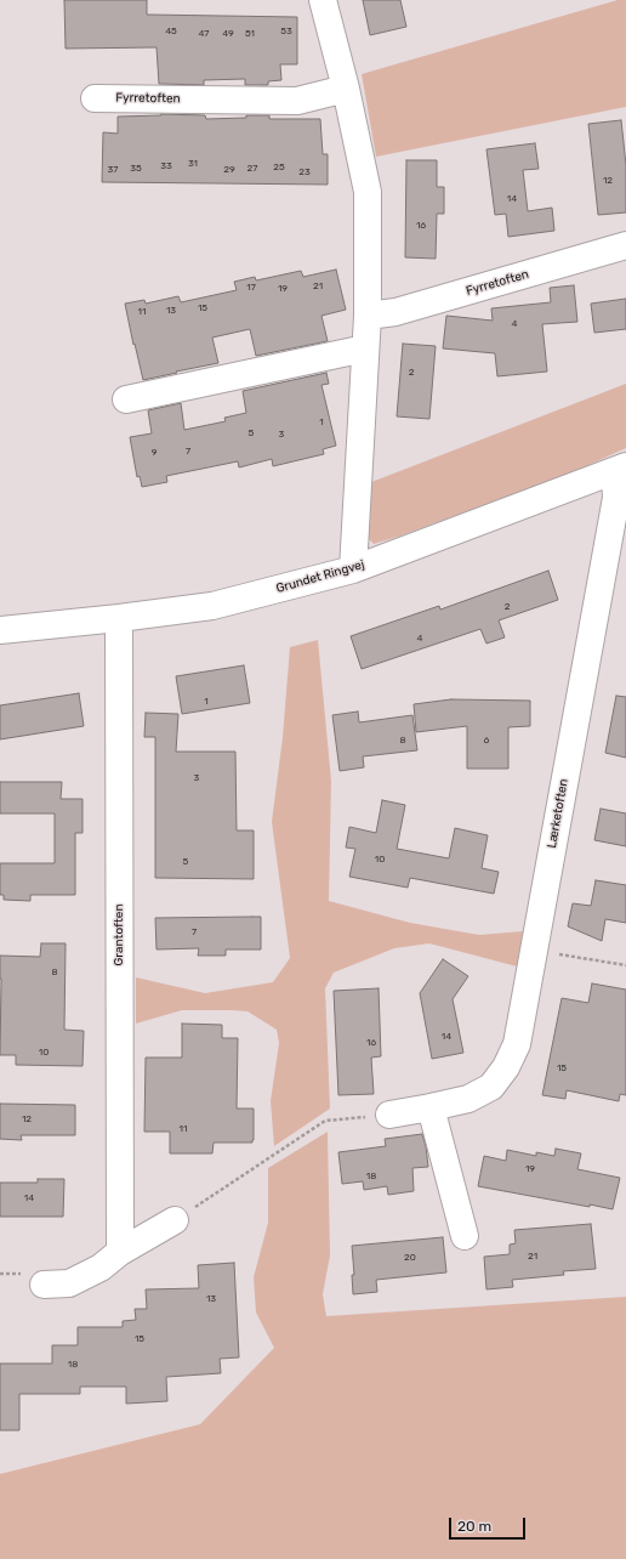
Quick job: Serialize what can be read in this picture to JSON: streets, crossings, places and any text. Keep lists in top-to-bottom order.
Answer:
{
  "streets": {
    "street": [
      "Fyrretoften",
      "Grundet Ringvej",
      "Lærketoften",
      "Grantoften"
    ]
  },
  "crossings": [
    ["Grundet Ringvej", "Lærketoften"],
    ["Grundet Ringvej", "Grantoften"]
  ],
  "house_numbers": [
    "45",
    "53",
    "47",
    "49",
    "51",
    "31",
    "33",
    "25",
    "35",
    "27",
    "37",
    "29",
    "23",
    "12",
    "14",
    "16",
    "21",
    "17",
    "19",
    "15",
    "13",
    "11",
    "4",
    "2",
    "1",
    "5",
    "3",
    "7",
    "9",
    "2",
    "4",
    "1",
    "8",
    "6",
    "3",
    "10",
    "5",
    "7",
    "8",
    "14",
    "16",
    "10",
    "15",
    "12",
    "11",
    "19",
    "18",
    "14",
    "21",
    "20",
    "13",
    "15",
    "18"
  ],
  "scale_bar": "20 m"
}
